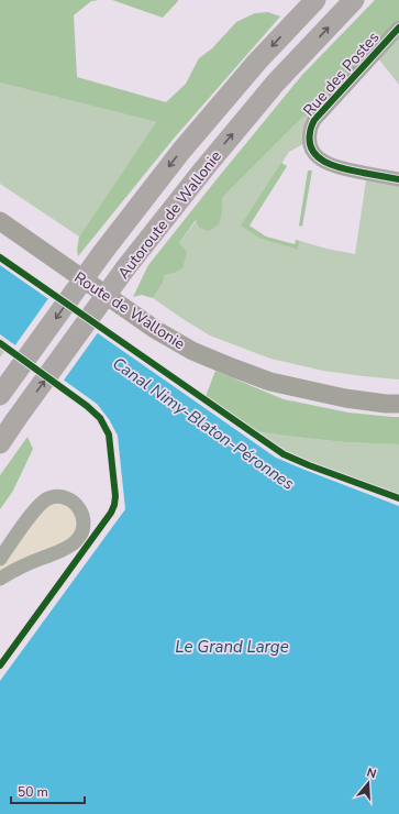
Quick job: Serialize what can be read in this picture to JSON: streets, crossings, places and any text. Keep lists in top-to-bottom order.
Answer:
{
  "streets": {
    "highway": ["Autoroute de Wallonie"],
    "main road": ["Route de Wallonie"],
    "street": ["Rue des Postes"]
  },
  "water": ["Canal Nimy-Blaton-Péronnes", "Le Grand Large"],
  "scale_bar": "50 m",
  "north": "top"
}
